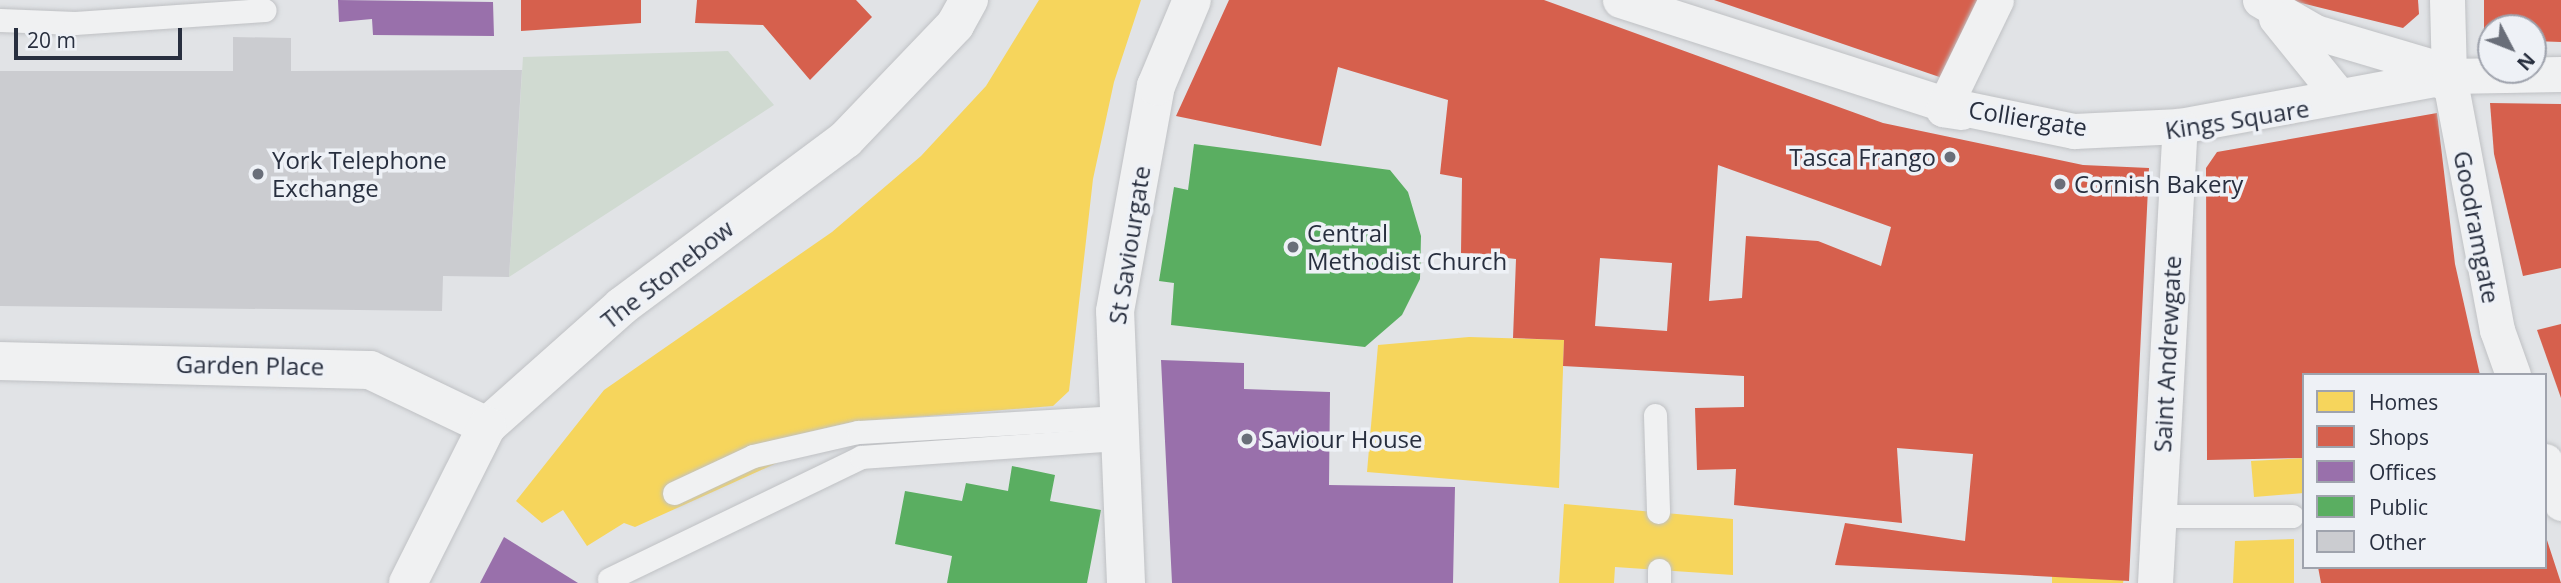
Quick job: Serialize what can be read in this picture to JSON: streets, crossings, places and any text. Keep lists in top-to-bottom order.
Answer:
{
  "streets": {
    "street": [
      "Colliergate",
      "Kings Square",
      "Goodramgate",
      "St Saviourgate",
      "The Stonebow",
      "Saint Andrewgate",
      "Garden Place"
    ]
  },
  "crossings": [
    ["Colliergate", "Kings Square"],
    ["Colliergate", "Goodramgate"],
    ["Colliergate", "Saint Andrewgate"],
    ["Kings Square", "Goodramgate"],
    ["Kings Square", "Saint Andrewgate"],
    ["The Stonebow", "Garden Place"]
  ],
  "places": [
    "Tasca Frango",
    "York Telephone Exchange",
    "Cornish Bakery",
    "Central Methodist Church",
    "Saviour House"
  ],
  "legend": [
    "Homes",
    "Shops",
    "Offices",
    "Public",
    "Other"
  ],
  "scale_bar": "20 m",
  "north": "bottom right"
}
